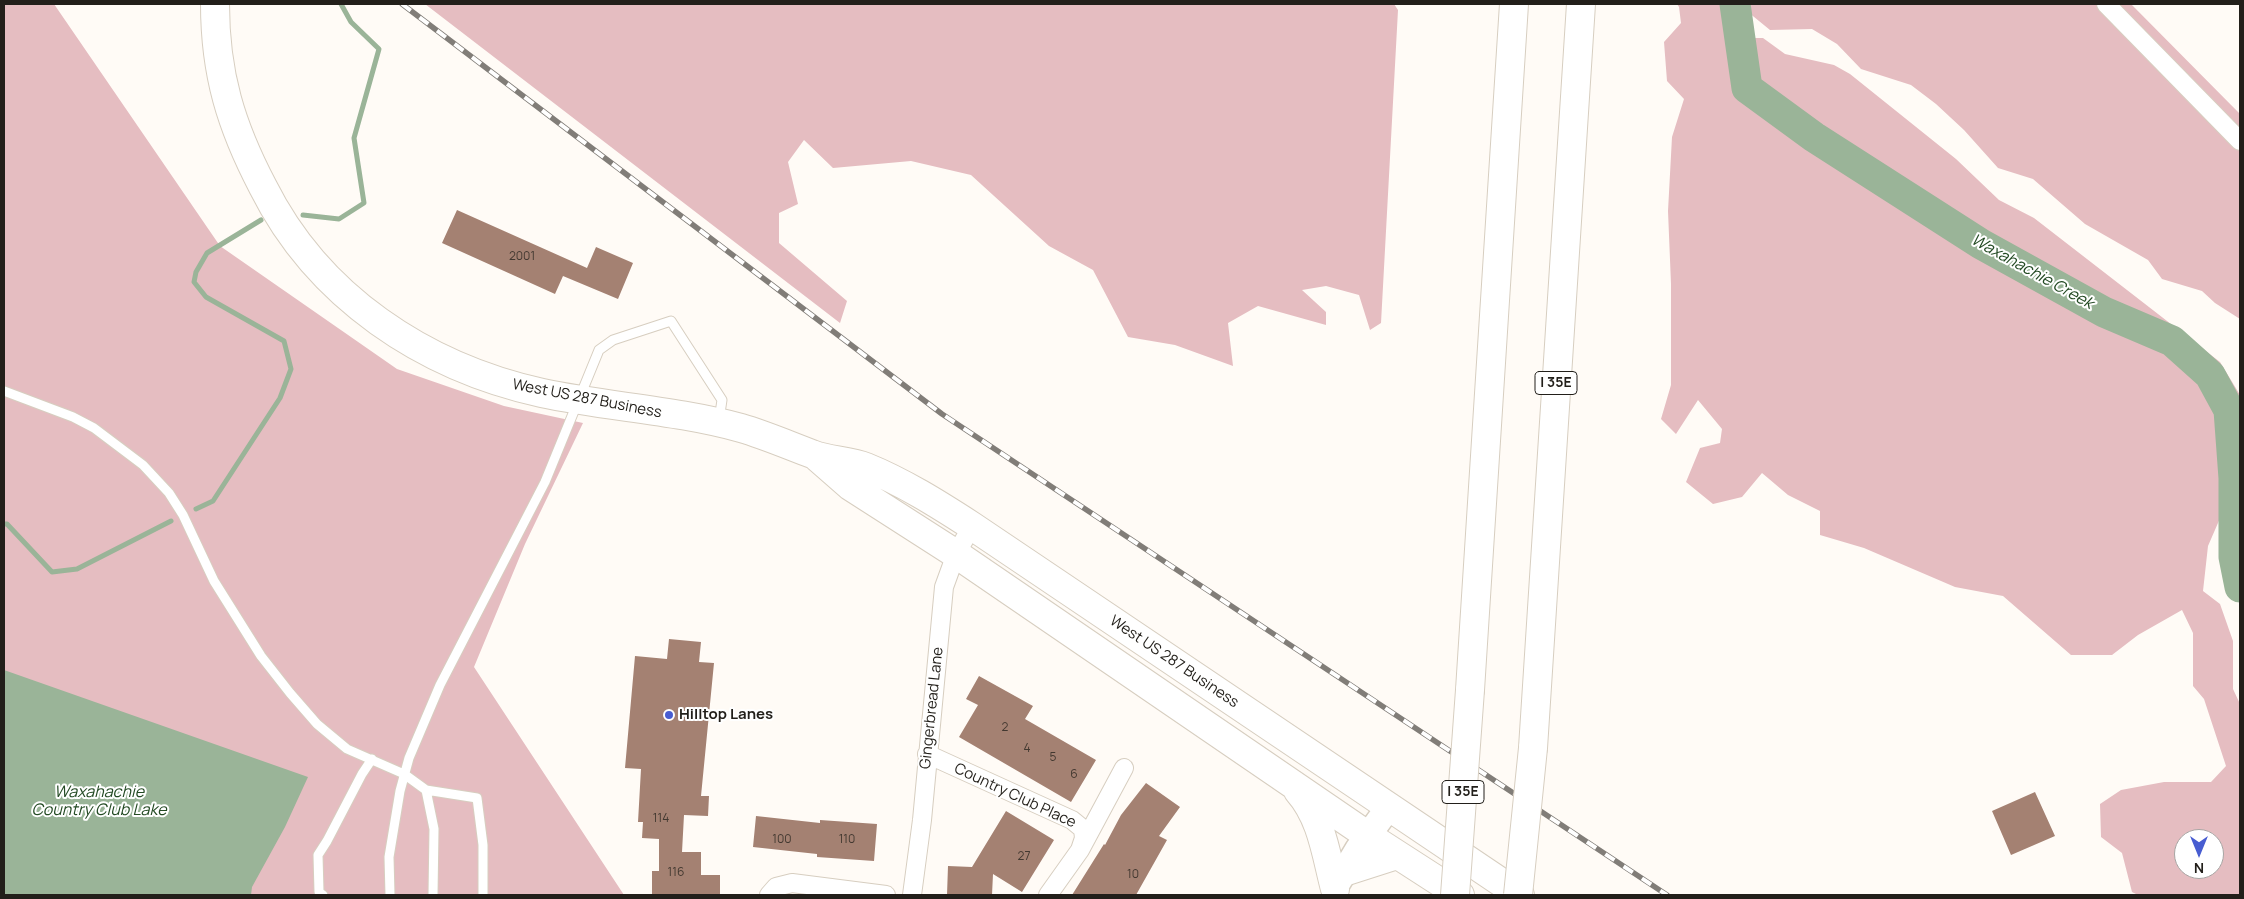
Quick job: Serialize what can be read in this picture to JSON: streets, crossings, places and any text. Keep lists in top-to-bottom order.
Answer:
{
  "streets": {
    "main road": ["I 35E", "West US 287 Business"],
    "street": ["Gingerbread Lane", "Country Club Place"]
  },
  "crossings": [
    ["I 35E", "West US 287 Business"],
    ["West US 287 Business", "Gingerbread Lane"],
    ["Gingerbread Lane", "Country Club Place"]
  ],
  "water": ["Waxahachie Creek", "Waxahachie Country Club Lake"],
  "places": ["Hilltop Lanes"],
  "house_numbers": [
    "2001",
    "2",
    "4",
    "5",
    "6",
    "114",
    "100",
    "110",
    "27",
    "116",
    "10"
  ],
  "north": "bottom"
}
